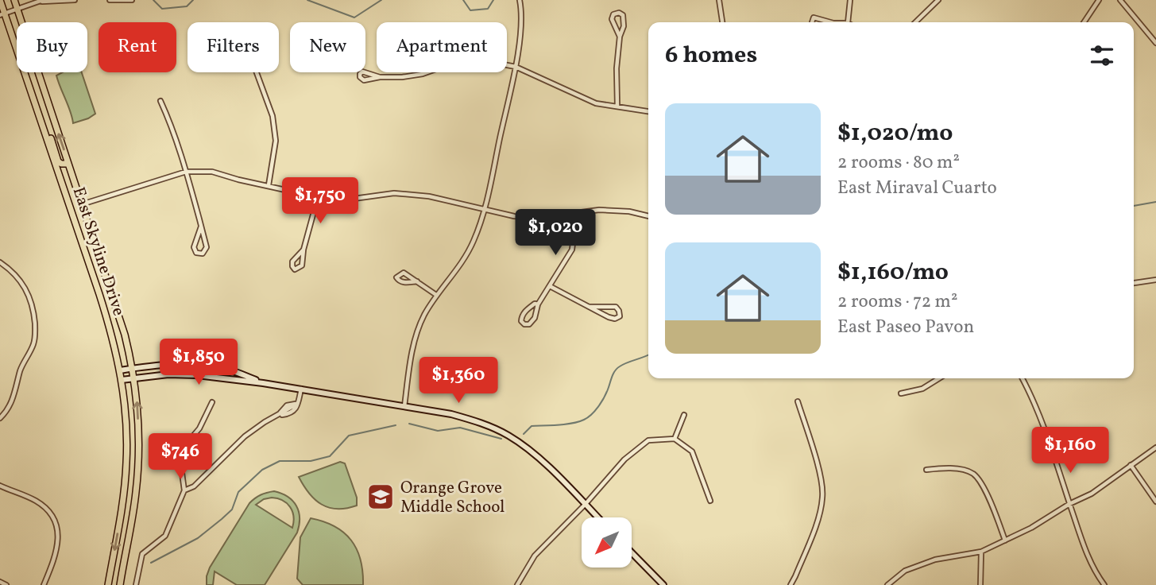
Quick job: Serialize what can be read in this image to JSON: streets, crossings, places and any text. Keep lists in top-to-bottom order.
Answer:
{
  "streets": {
    "main road": ["East Skyline Drive"]
  },
  "places": {
    "school or university": ["Orange Grove Middle School"]
  },
  "north": "bottom left",
  "page": {
    "chip": [
      "Buy",
      "Rent",
      "Filters",
      "New",
      "Apartment"
    ],
    "heading": "6 homes",
    "list": [
      {
        "name": "$1,020/mo",
        "note": "2 rooms · 80 m² · East Miraval Cuarto"
      },
      {
        "name": "$1,160/mo",
        "note": "2 rooms · 72 m² · East Paseo Pavon"
      }
    ],
    "price": [
      "$1,750",
      "$1,020",
      "$1,850",
      "$1,360",
      "$1,160",
      "$746"
    ]
  }
}
